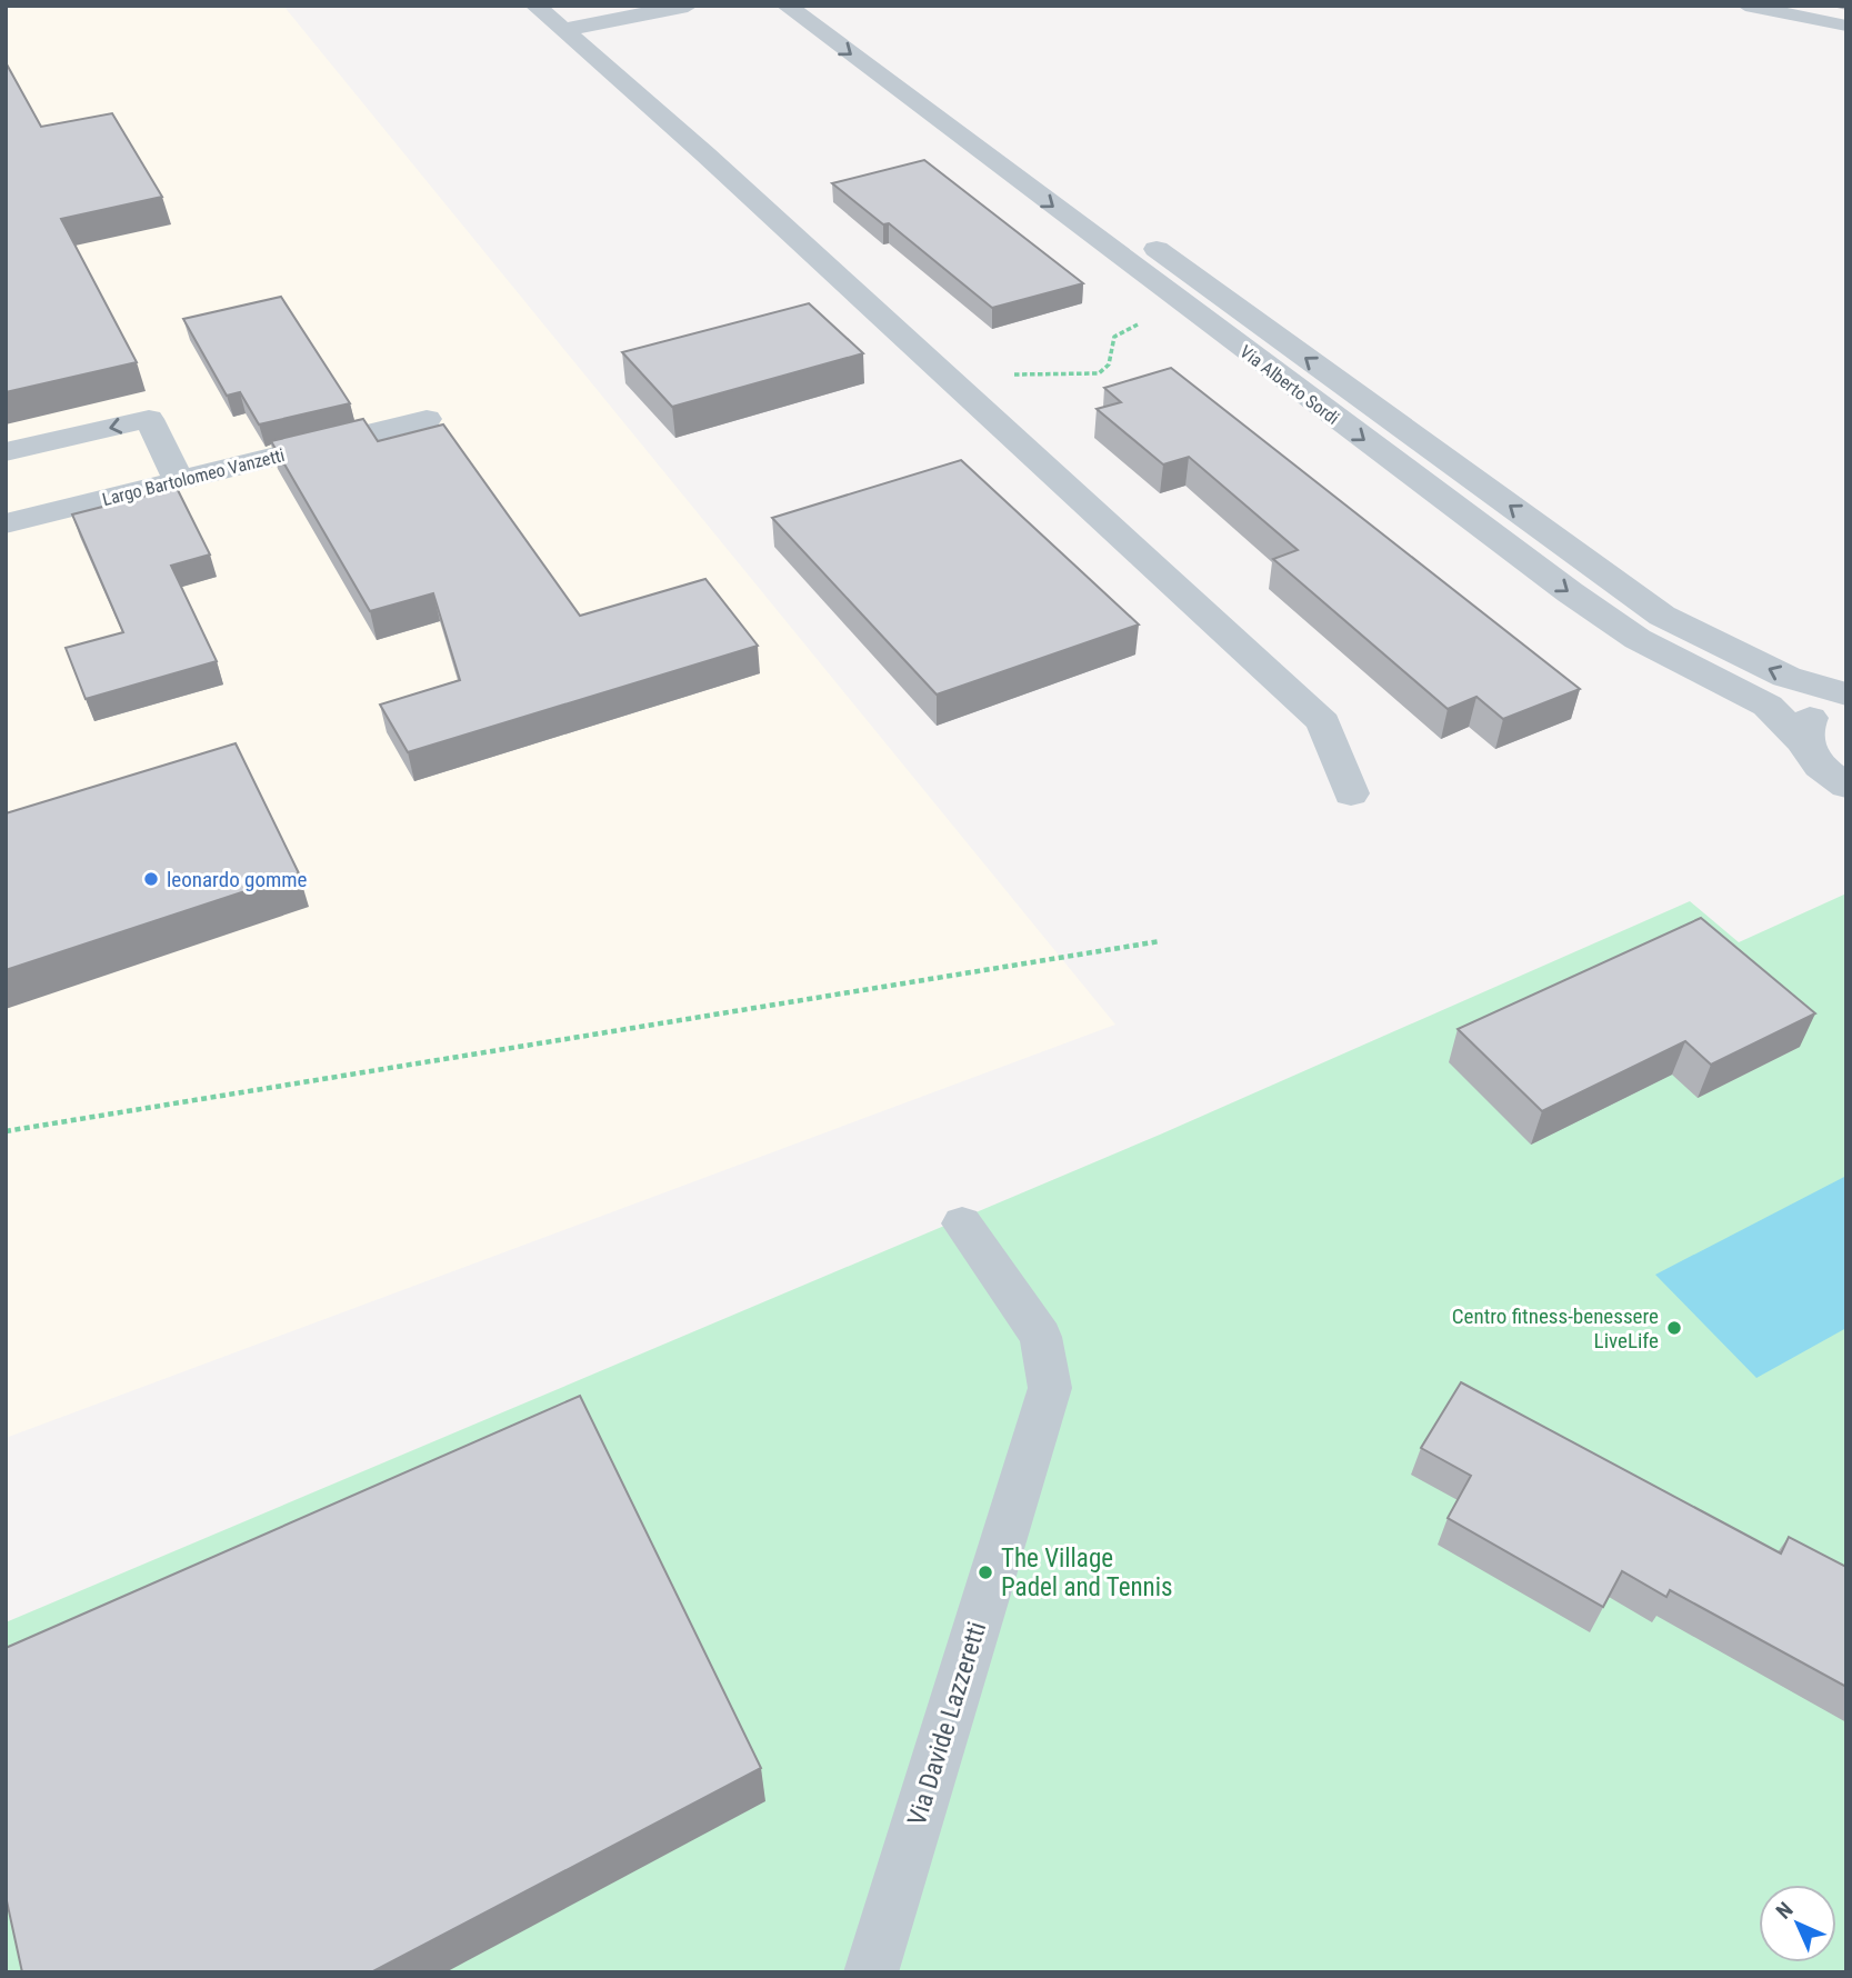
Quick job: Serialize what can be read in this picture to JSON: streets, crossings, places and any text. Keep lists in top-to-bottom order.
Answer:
{
  "streets": {
    "street": ["Via Alberto Sordi", "Largo Bartolomeo Vanzetti"],
    "lane": ["Via Davide Lazzeretti"]
  },
  "places": ["leonardo gomme", "Centro fitness-benessere LiveLife", "The Village Padel and Tennis"],
  "north": "top left"
}
